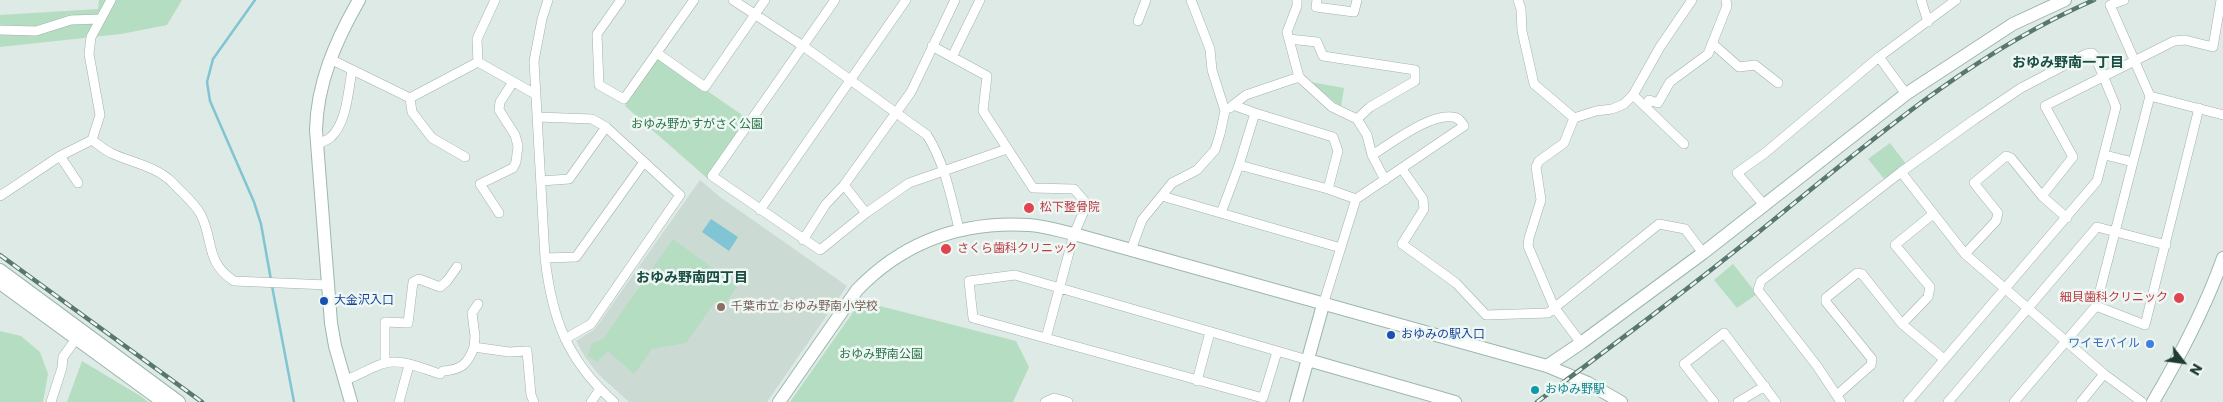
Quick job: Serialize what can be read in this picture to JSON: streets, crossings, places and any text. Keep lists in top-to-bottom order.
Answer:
{
  "districts": ["おゆみ野南一丁目", "おゆみ野南四丁目"],
  "parks": ["おゆみ野かすがさく公園", "おゆみ野南公園"],
  "places": [
    "松下整骨院",
    "さくら歯科クリニック",
    "細貝歯科クリニック",
    "大金沢入口",
    "千葉市立 おゆみ野南小学校",
    "おゆみの駅入口",
    "ワイモバイル",
    "おゆみ野駅"
  ],
  "north": "bottom right"
}
